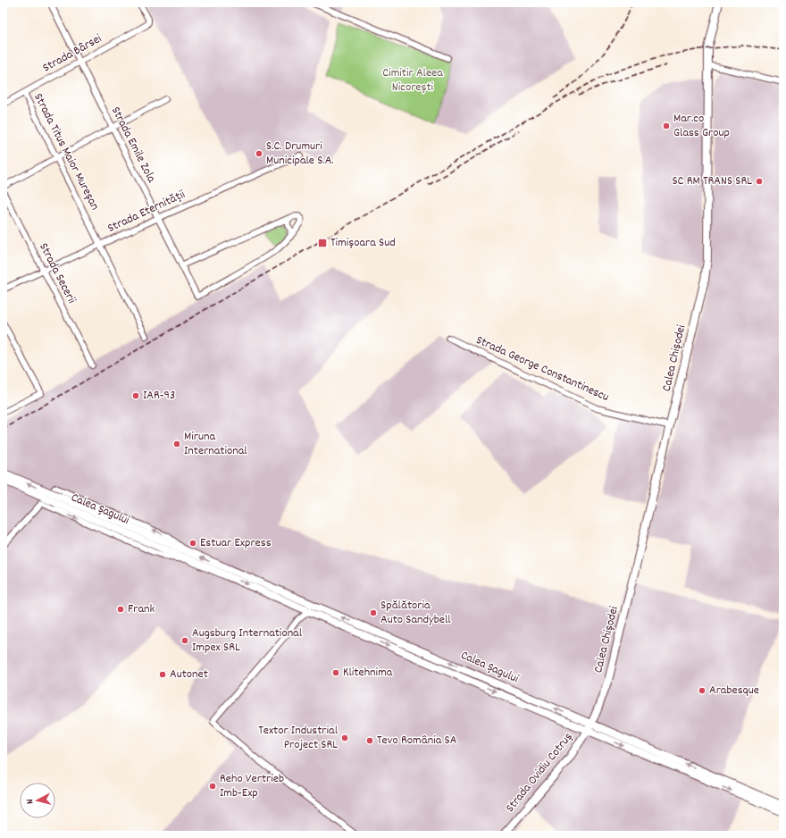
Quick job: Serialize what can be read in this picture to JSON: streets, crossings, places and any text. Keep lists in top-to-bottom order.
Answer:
{
  "streets": {
    "main road": ["Calea Chișodei", "Calea Șagului", "Strada Ovidiu Cotruș"],
    "street": [
      "Strada Bârsei",
      "Strada Emile Zola",
      "Strada Titus Maior Mureșan",
      "Strada Eternității",
      "Strada Secerii",
      "Strada George Constantinescu"
    ]
  },
  "crossings": [
    ["Strada Bârsei", "Strada Emile Zola"],
    ["Strada Bârsei", "Strada Titus Maior Mureșan"],
    ["Strada Emile Zola", "Strada Eternității"],
    ["Strada Titus Maior Mureșan", "Strada Eternității"],
    ["Strada Eternității", "Strada Secerii"],
    ["Calea Chișodei", "Strada George Constantinescu"],
    ["Calea Chișodei", "Calea Șagului"],
    ["Calea Chișodei", "Strada Ovidiu Cotruș"],
    ["Calea Șagului", "Strada Ovidiu Cotruș"]
  ],
  "parks": ["Cimitir Aleea Nicorești"],
  "places": {
    "other": [
      "Mar.co Glass Group",
      "S.C. Drumuri Municipale S.A.",
      "SC RM TRANS SRL",
      "IAR-93",
      "Miruna International",
      "Estuar Express",
      "Frank",
      "Spălătoria Auto Sandybell",
      "Augsburg International Impex SRL",
      "Klitehnima",
      "Autonet",
      "Arabesque",
      "Textor Industrial Project SRL",
      "Tevo România SA",
      "Reho Vertrieb Imb-Exp"
    ],
    "transit": ["Timișoara Sud"]
  },
  "north": "left"
}
